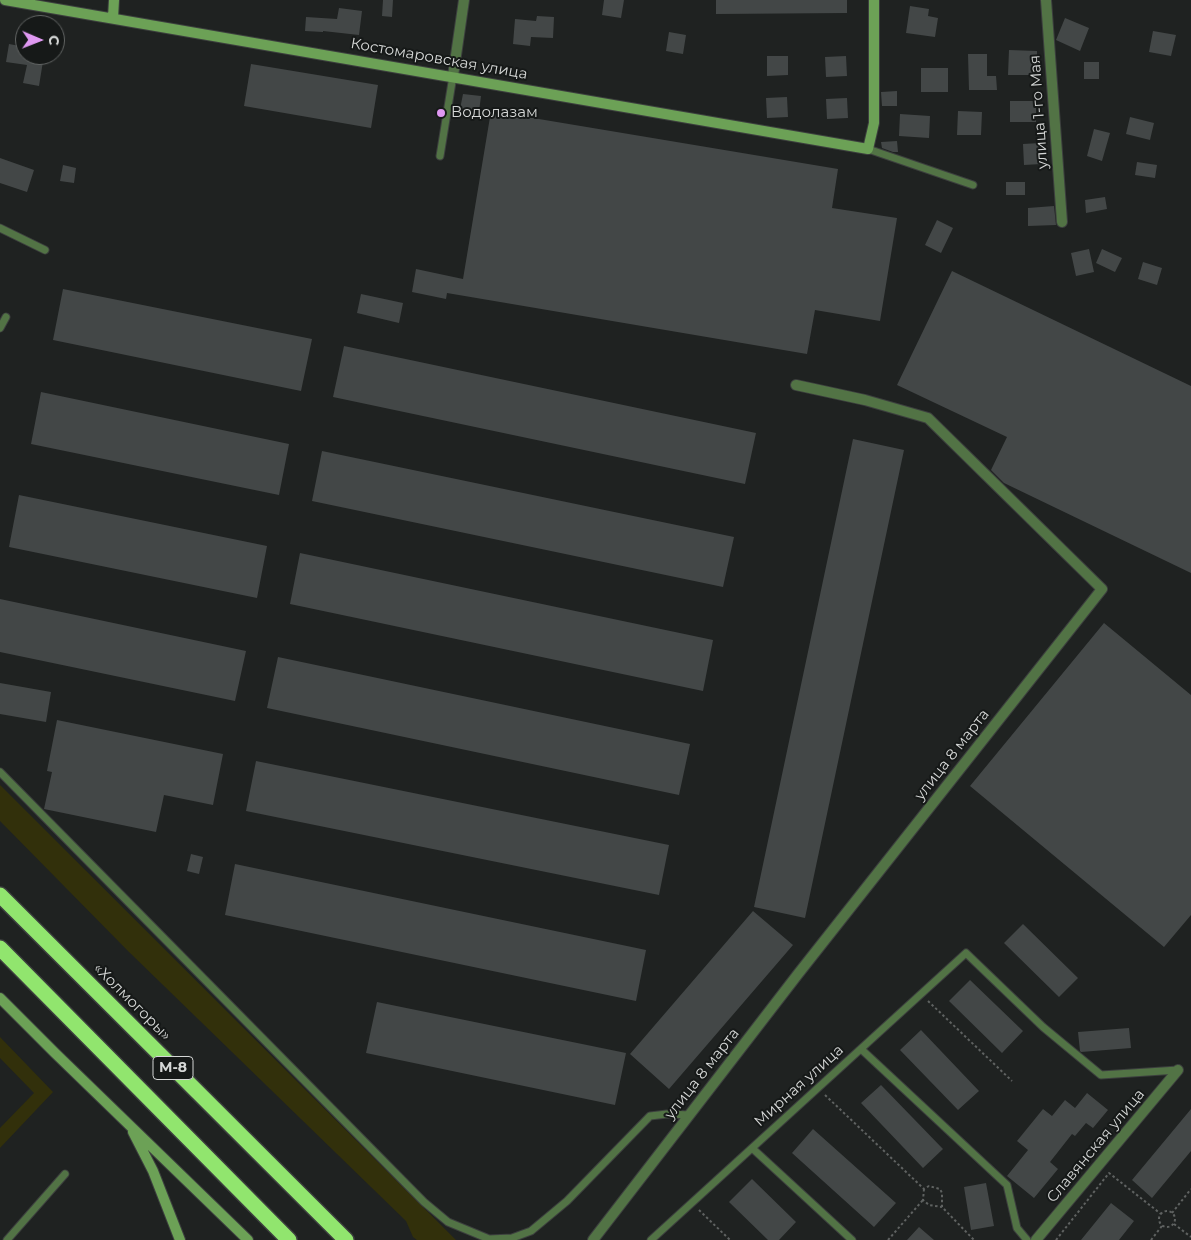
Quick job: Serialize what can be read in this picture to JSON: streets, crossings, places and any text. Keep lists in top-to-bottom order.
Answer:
{
  "streets": {
    "highway": ["«Холмогоры»", "М-8"],
    "street": [
      "Костомаровская улица",
      "улица 1-го Мая",
      "улица 8 марта",
      "Славянская улица"
    ],
    "lane": ["Мирная улица"]
  },
  "crossings": [
    ["Мирная улица", "Славянская улица"]
  ],
  "places": ["Водолазам"],
  "north": "right"
}
